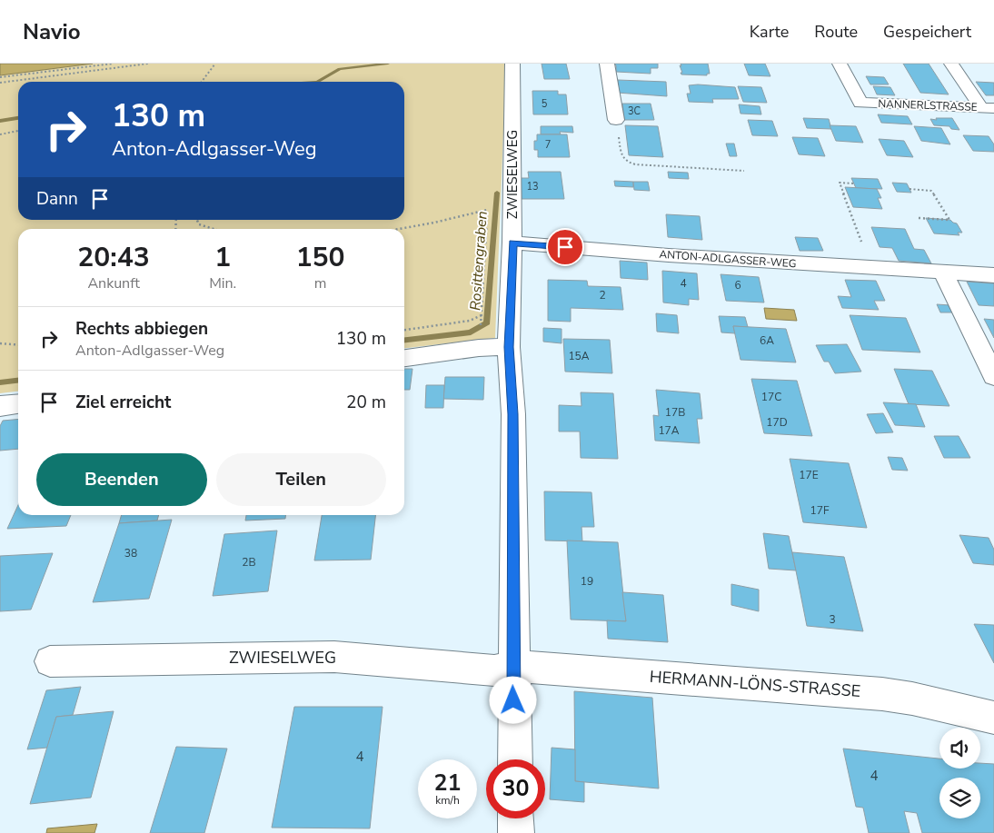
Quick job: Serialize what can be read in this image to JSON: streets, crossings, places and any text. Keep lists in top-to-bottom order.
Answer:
{
  "streets": {
    "street": [
      "NANNERLSTRASSE",
      "ZWIESELWEG",
      "ANTON-ADLGASSER-WEG",
      "HERMANN-LÖNS-STRASSE"
    ]
  },
  "crossings": [
    ["ZWIESELWEG", "ANTON-ADLGASSER-WEG"],
    ["ZWIESELWEG", "HERMANN-LÖNS-STRASSE"]
  ],
  "water": ["Rosittengraben"],
  "house_numbers": [
    "5",
    "3C",
    "7",
    "13",
    "4",
    "6",
    "2",
    "6A",
    "15A",
    "17C",
    "17B",
    "17D",
    "17A",
    "17E",
    "17F",
    "38",
    "2B",
    "19",
    "3",
    "4",
    "4"
  ],
  "page": {
    "header": "Navio",
    "nav": ["Karte", "Route", "Gespeichert"],
    "turn": ["130 m", "Anton-Adlgasser-Weg"],
    "then": "Dann",
    "eta": [
      "20:43",
      "Ankunft",
      "1",
      "Min.",
      "150",
      "m"
    ],
    "list": [
      {
        "name": "Rechts abbiegen",
        "note": "Anton-Adlgasser-Weg",
        "value": "130 m"
      },
      {
        "name": "Ziel erreicht",
        "value": "20 m"
      }
    ],
    "buttons": ["Beenden", "Teilen"],
    "speed": "21 km/h",
    "limit": "30"
  }
}
